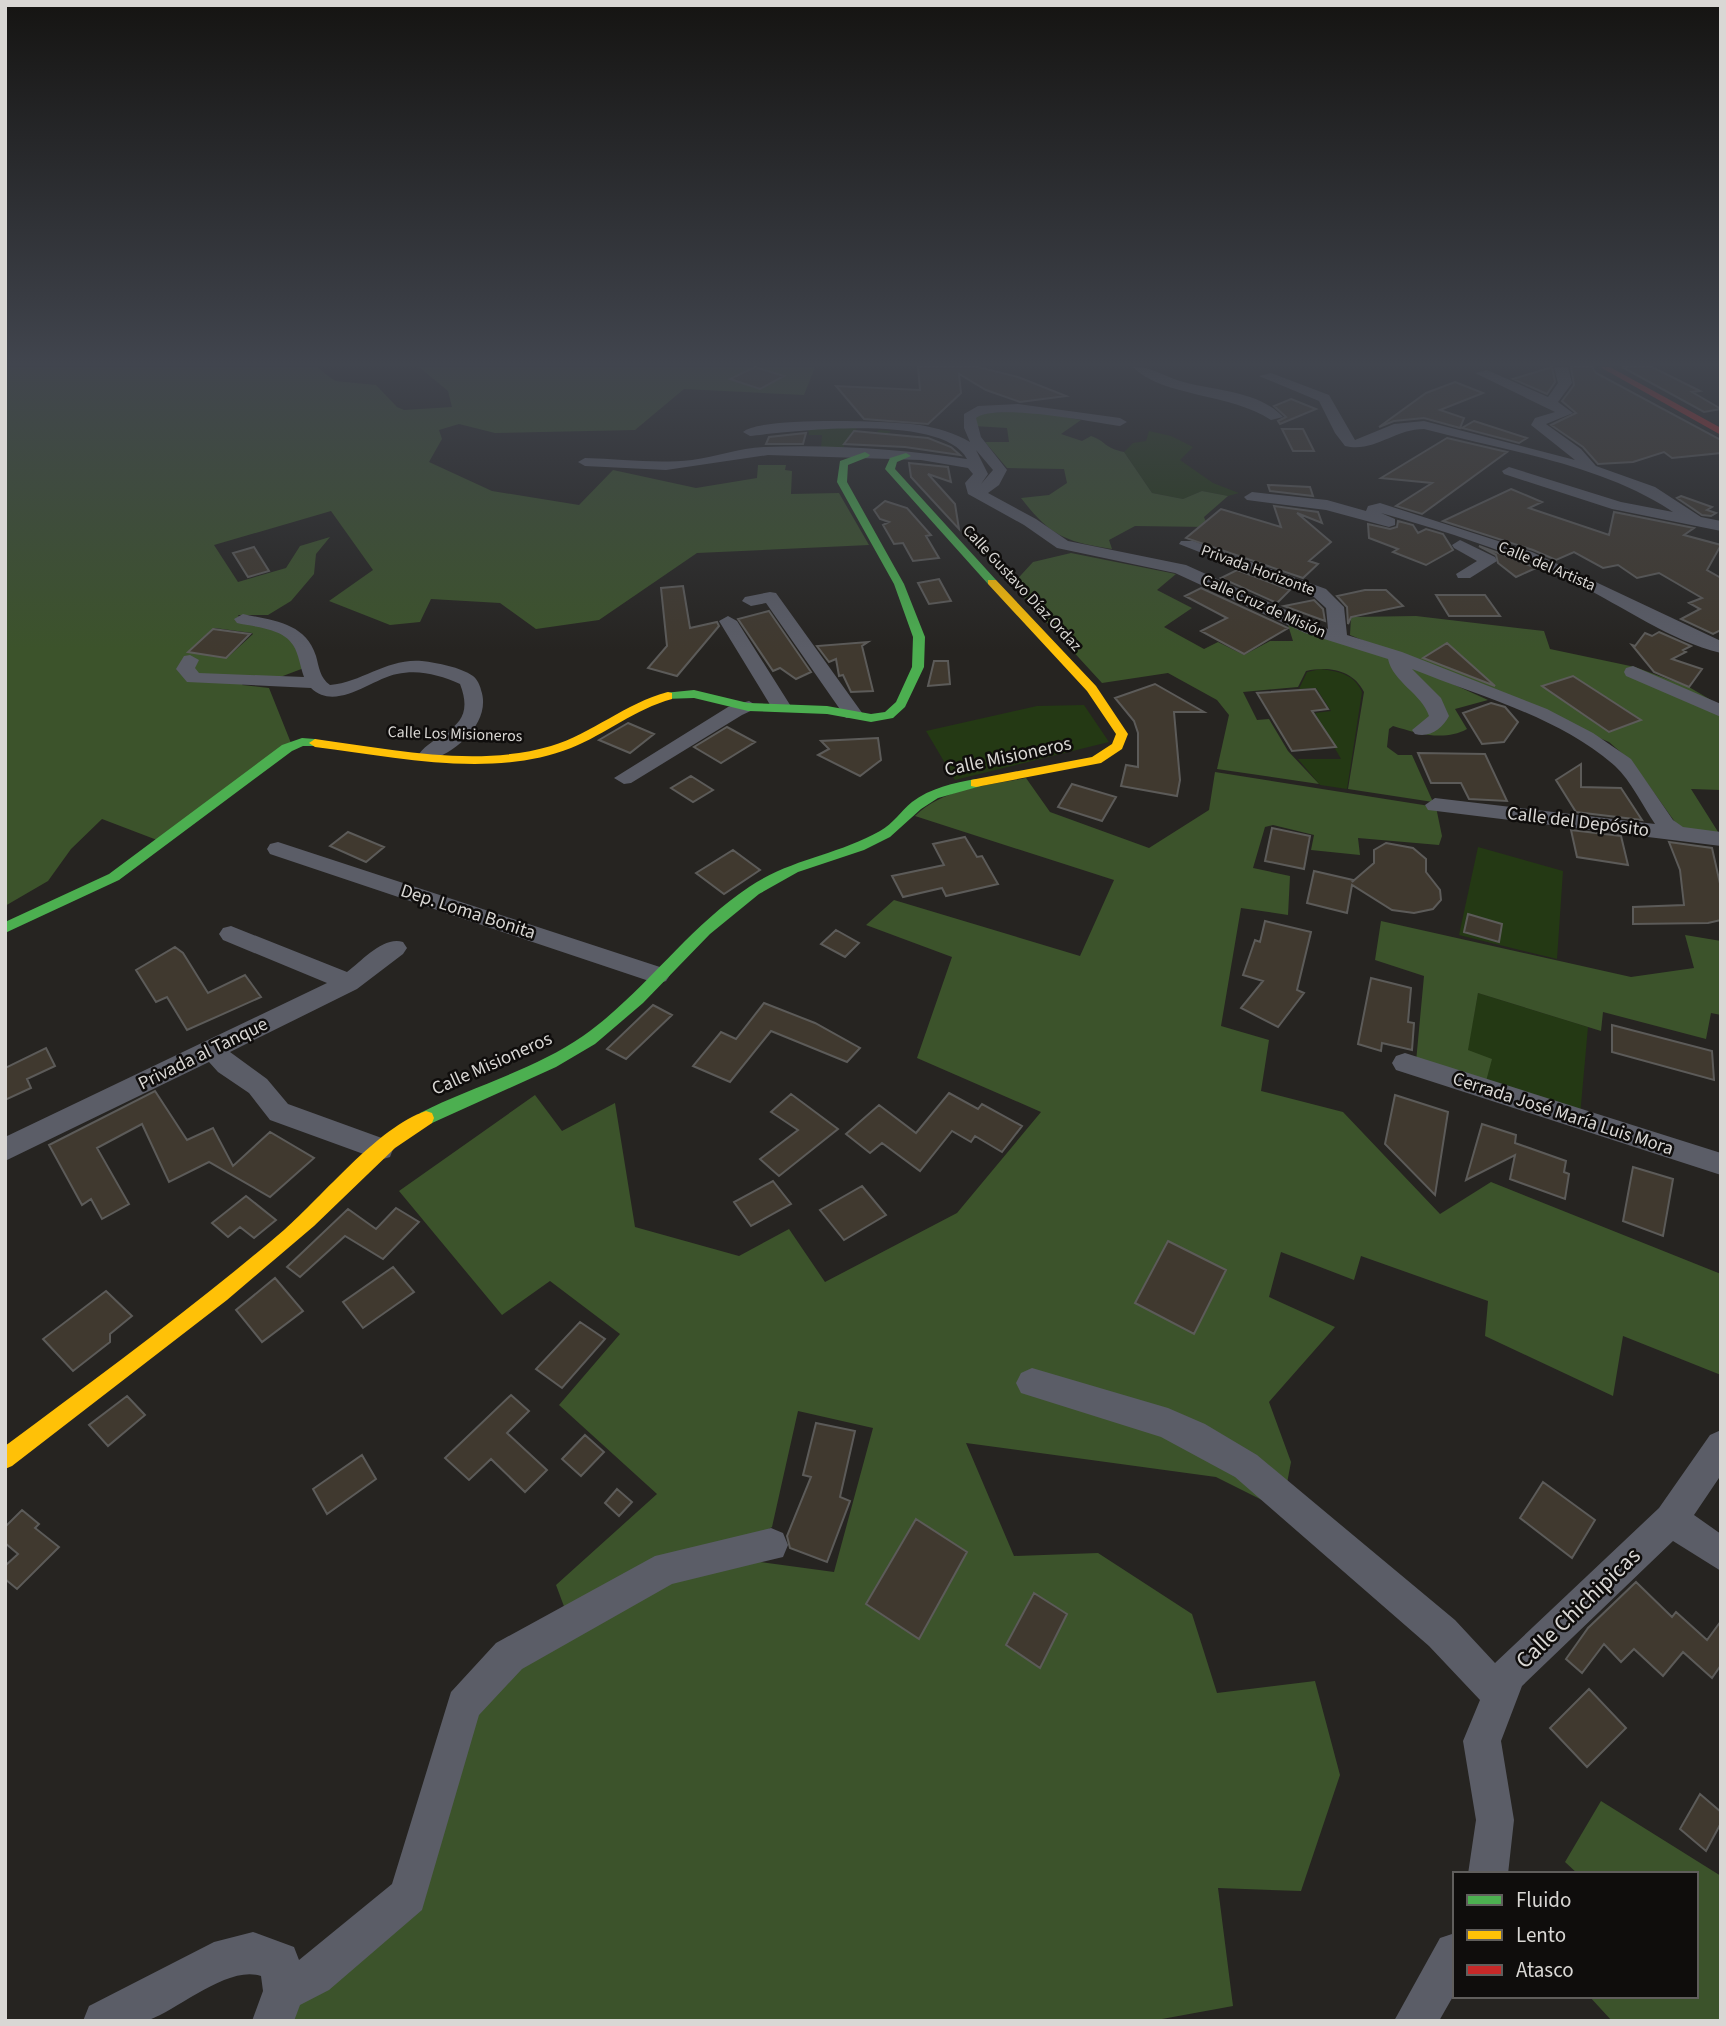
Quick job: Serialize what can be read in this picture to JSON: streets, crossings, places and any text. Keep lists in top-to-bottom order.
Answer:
{
  "streets": {
    "street": [
      "Calle del Artista",
      "Privada Horizonte",
      "Calle Gustavo Díaz Ordaz",
      "Calle Cruz de Misión",
      "Calle Los Misioneros",
      "Calle Misioneros",
      "Calle del Depósito",
      "Dep. Loma Bonita",
      "Privada al Tanque",
      "Cerrada José María Luis Mora",
      "Calle Chichipicas"
    ]
  },
  "crossings": [
    ["Privada Horizonte", "Calle Cruz de Misión"],
    ["Calle Gustavo Díaz Ordaz", "Calle Misioneros"],
    ["Calle Cruz de Misión", "Calle del Depósito"],
    ["Calle Misioneros", "Dep. Loma Bonita"]
  ],
  "legend": ["Fluido", "Lento", "Atasco"]
}
